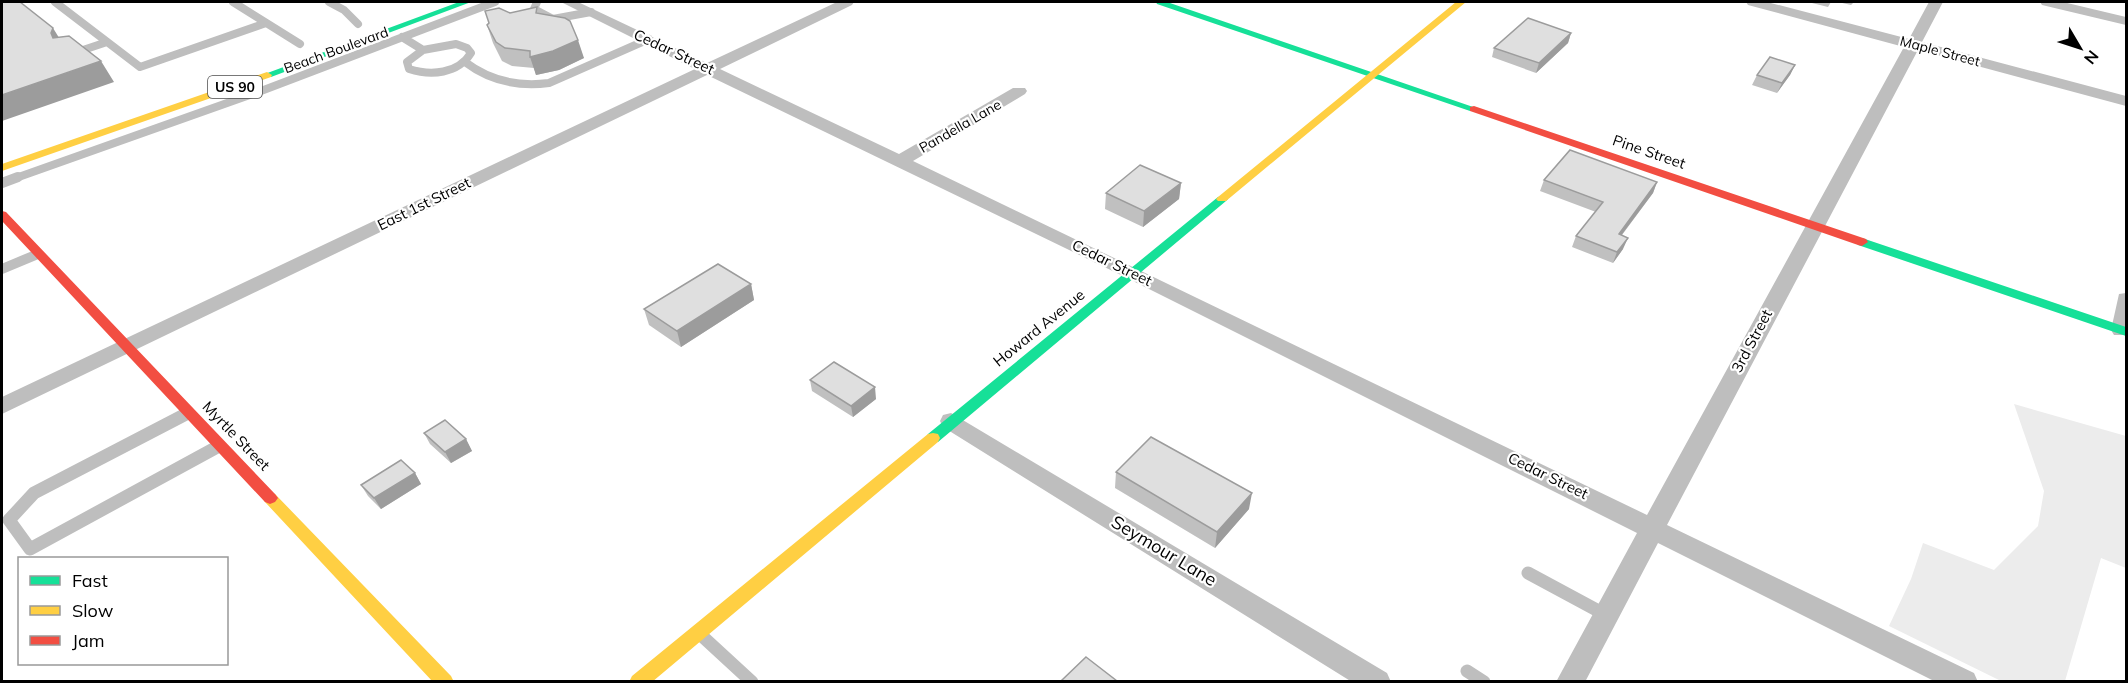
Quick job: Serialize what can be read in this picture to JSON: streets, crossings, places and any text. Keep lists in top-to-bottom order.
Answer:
{
  "streets": {
    "main road": [
      "Beach Boulevard",
      "US 90",
      "Pine Street",
      "Howard Avenue",
      "Myrtle Street"
    ],
    "street": [
      "Maple Street",
      "Cedar Street",
      "Pandella Lane",
      "East 1st Street",
      "3rd Street",
      "Seymour Lane"
    ]
  },
  "crossings": [
    ["Maple Street", "3rd Street"],
    ["Cedar Street", "Pandella Lane"],
    ["Cedar Street", "East 1st Street"],
    ["Cedar Street", "Howard Avenue"],
    ["Cedar Street", "3rd Street"],
    ["Pine Street", "Howard Avenue"],
    ["Pine Street", "3rd Street"],
    ["East 1st Street", "Myrtle Street"],
    ["Howard Avenue", "Seymour Lane"]
  ],
  "legend": ["Fast", "Slow", "Jam"],
  "north": "bottom right"
}
